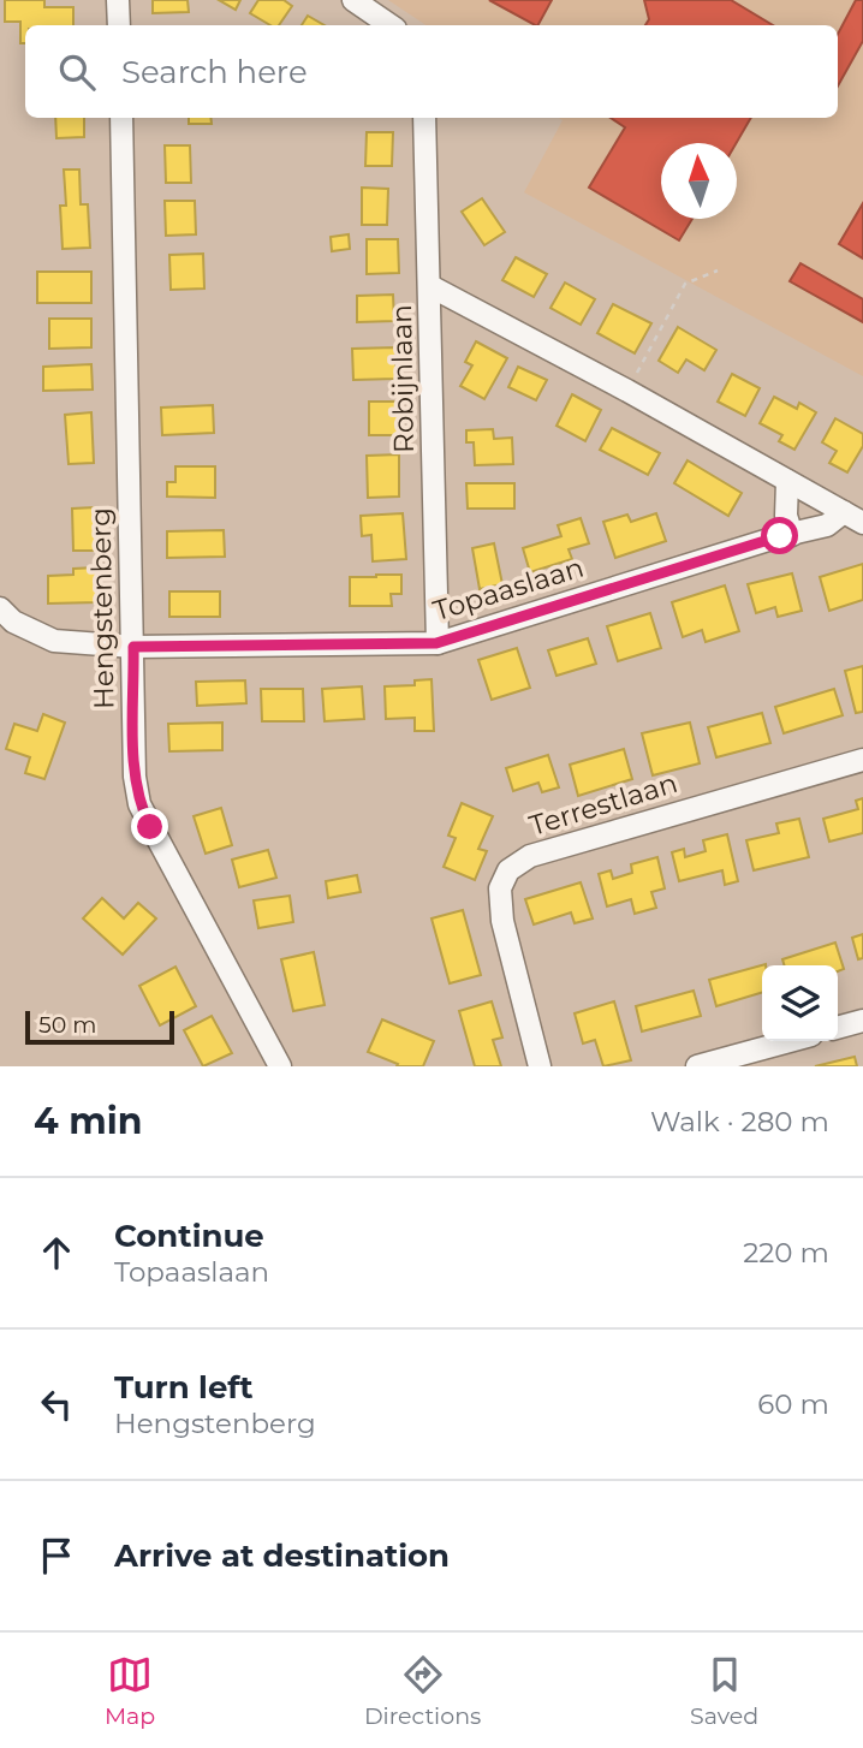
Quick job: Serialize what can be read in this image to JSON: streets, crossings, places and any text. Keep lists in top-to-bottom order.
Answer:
{
  "streets": {
    "street": [
      "Robijnlaan",
      "Topaaslaan",
      "Hengstenberg",
      "Terrestlaan"
    ]
  },
  "crossings": [
    ["Robijnlaan", "Topaaslaan"],
    ["Topaaslaan", "Hengstenberg"]
  ],
  "scale_bar": "50 m",
  "north": "top",
  "page": {
    "search": "Search here",
    "scale": "50 m",
    "heading": ["4 min", "Walk · 280 m"],
    "list": [
      ["Continue", "Topaaslaan", "220 m"],
      ["Turn left", "Hengstenberg", "60 m"],
      "Arrive at destination"
    ],
    "nav": ["Map", "Directions", "Saved"]
  }
}
